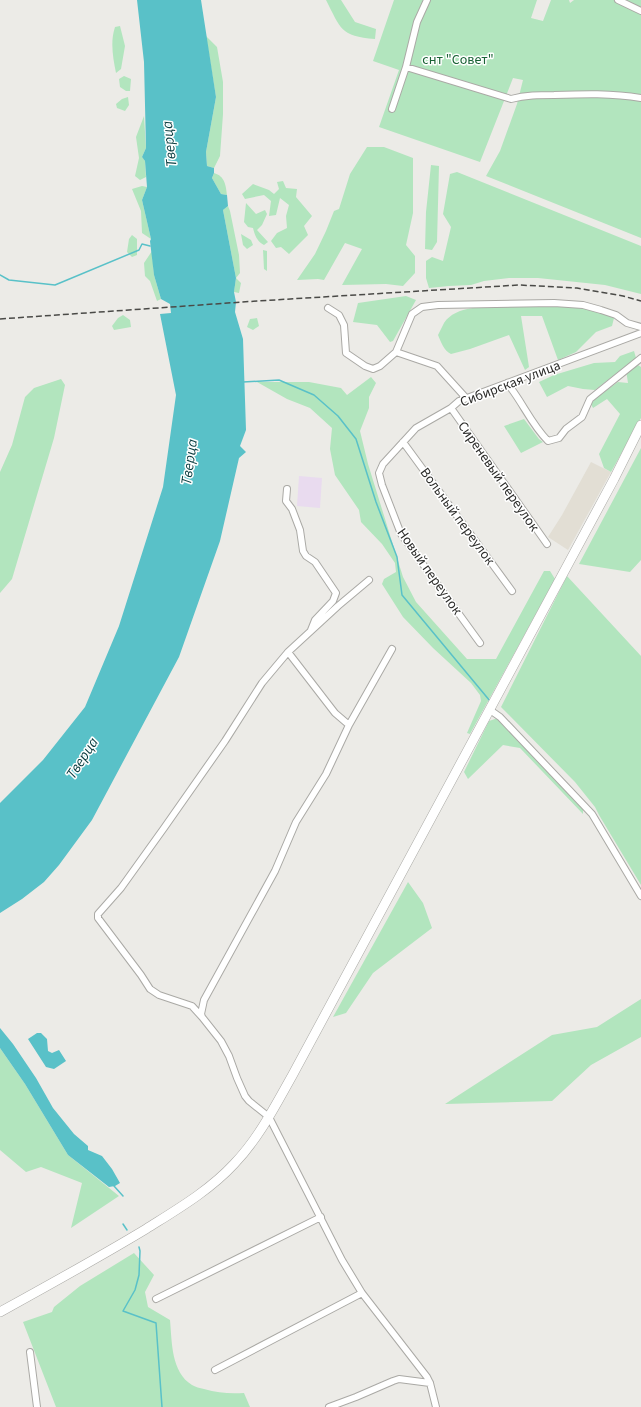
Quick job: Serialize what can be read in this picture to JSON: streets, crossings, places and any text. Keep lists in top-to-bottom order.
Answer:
{
  "streets": {
    "street": [
      "Сибирская улица",
      "Сиреневый переулок",
      "Вольный переулок",
      "Новый переулок"
    ]
  },
  "crossings": [
    ["Сибирская улица", "Сиреневый переулок"],
    ["Сибирская улица", "Вольный переулок"],
    ["Сибирская улица", "Новый переулок"]
  ],
  "water": ["Тверца"],
  "parks": ["снт \"Совет\""]
}
